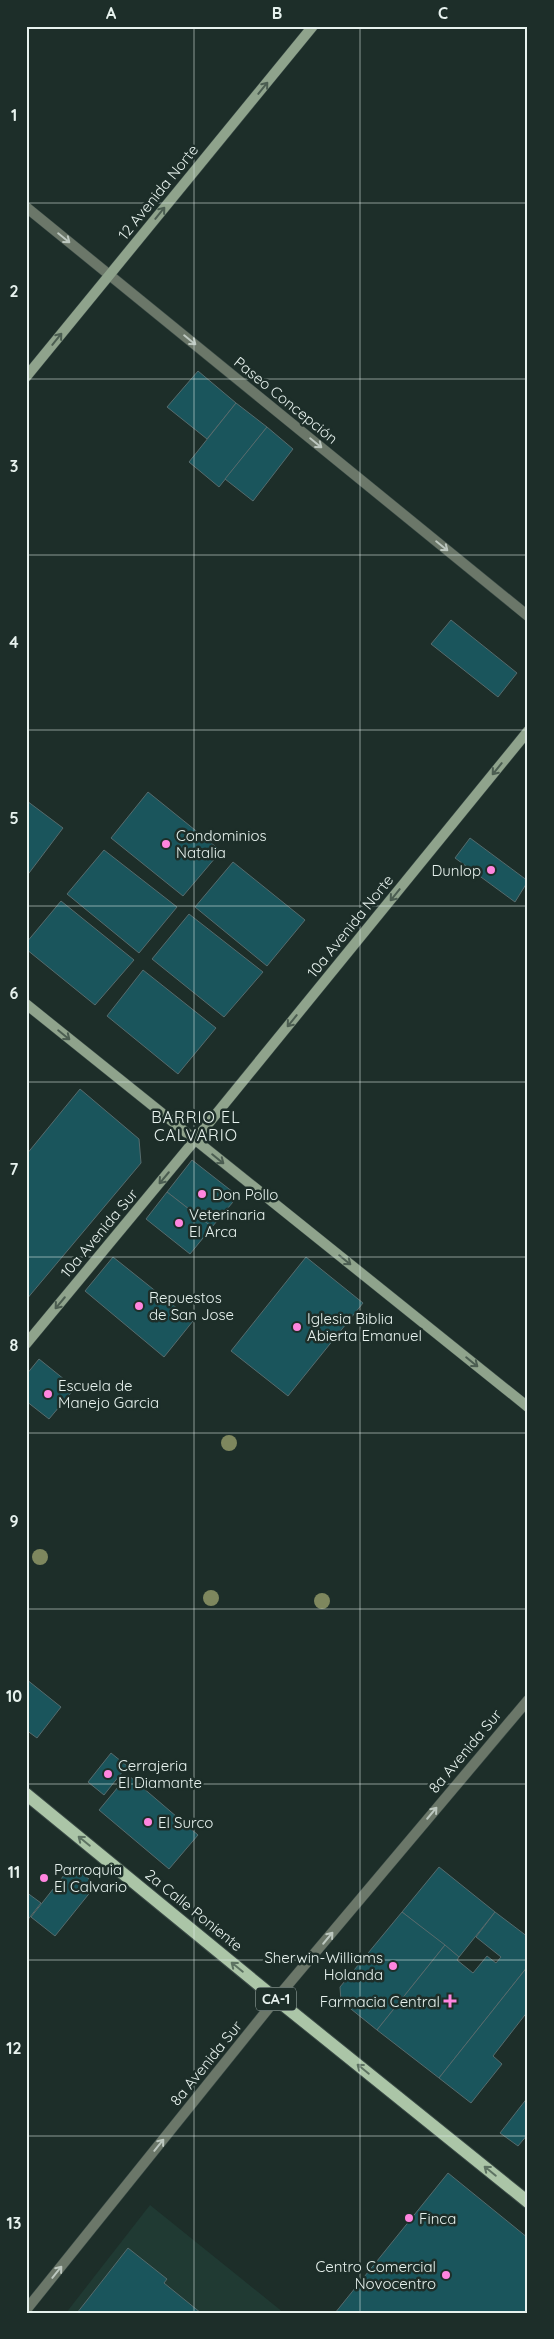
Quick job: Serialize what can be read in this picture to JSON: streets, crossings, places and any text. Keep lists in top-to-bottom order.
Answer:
{
  "streets": {
    "main road": ["2a Calle Poniente", "CA-1"],
    "street": [
      "12 Avenida Norte",
      "Paseo Concepción",
      "10a Avenida Norte",
      "10a Avenida Sur",
      "8a Avenida Sur"
    ]
  },
  "crossings": [
    ["12 Avenida Norte", "Paseo Concepción"],
    ["10a Avenida Norte", "10a Avenida Sur"],
    ["8a Avenida Sur", "2a Calle Poniente"]
  ],
  "one_way": [
    "12 Avenida Norte",
    "Paseo Concepción",
    "10a Avenida Norte",
    "10a Avenida Sur",
    "8a Avenida Sur",
    "2a Calle Poniente"
  ],
  "districts": ["BARRIO EL CALVARIO"],
  "places": {
    "other": [
      "Condominios Natalia",
      "Dunlop",
      "Don Pollo",
      "Veterinaria El Arca",
      "Repuestos de San Jose",
      "Iglesia Biblia Abierta Emanuel",
      "Escuela de Manejo Garcia",
      "Cerrajeria El Diamante",
      "El Surco",
      "Parroquia El Calvario",
      "Sherwin-Williams Holanda",
      "Finca",
      "Centro Comercial Novocentro"
    ],
    "health": ["Farmacia Central"]
  },
  "grid": {
    "columns": ["A", "B", "C"],
    "rows": [
      "1",
      "2",
      "3",
      "4",
      "5",
      "6",
      "7",
      "8",
      "9",
      "10",
      "11",
      "12",
      "13"
    ]
  }
}
